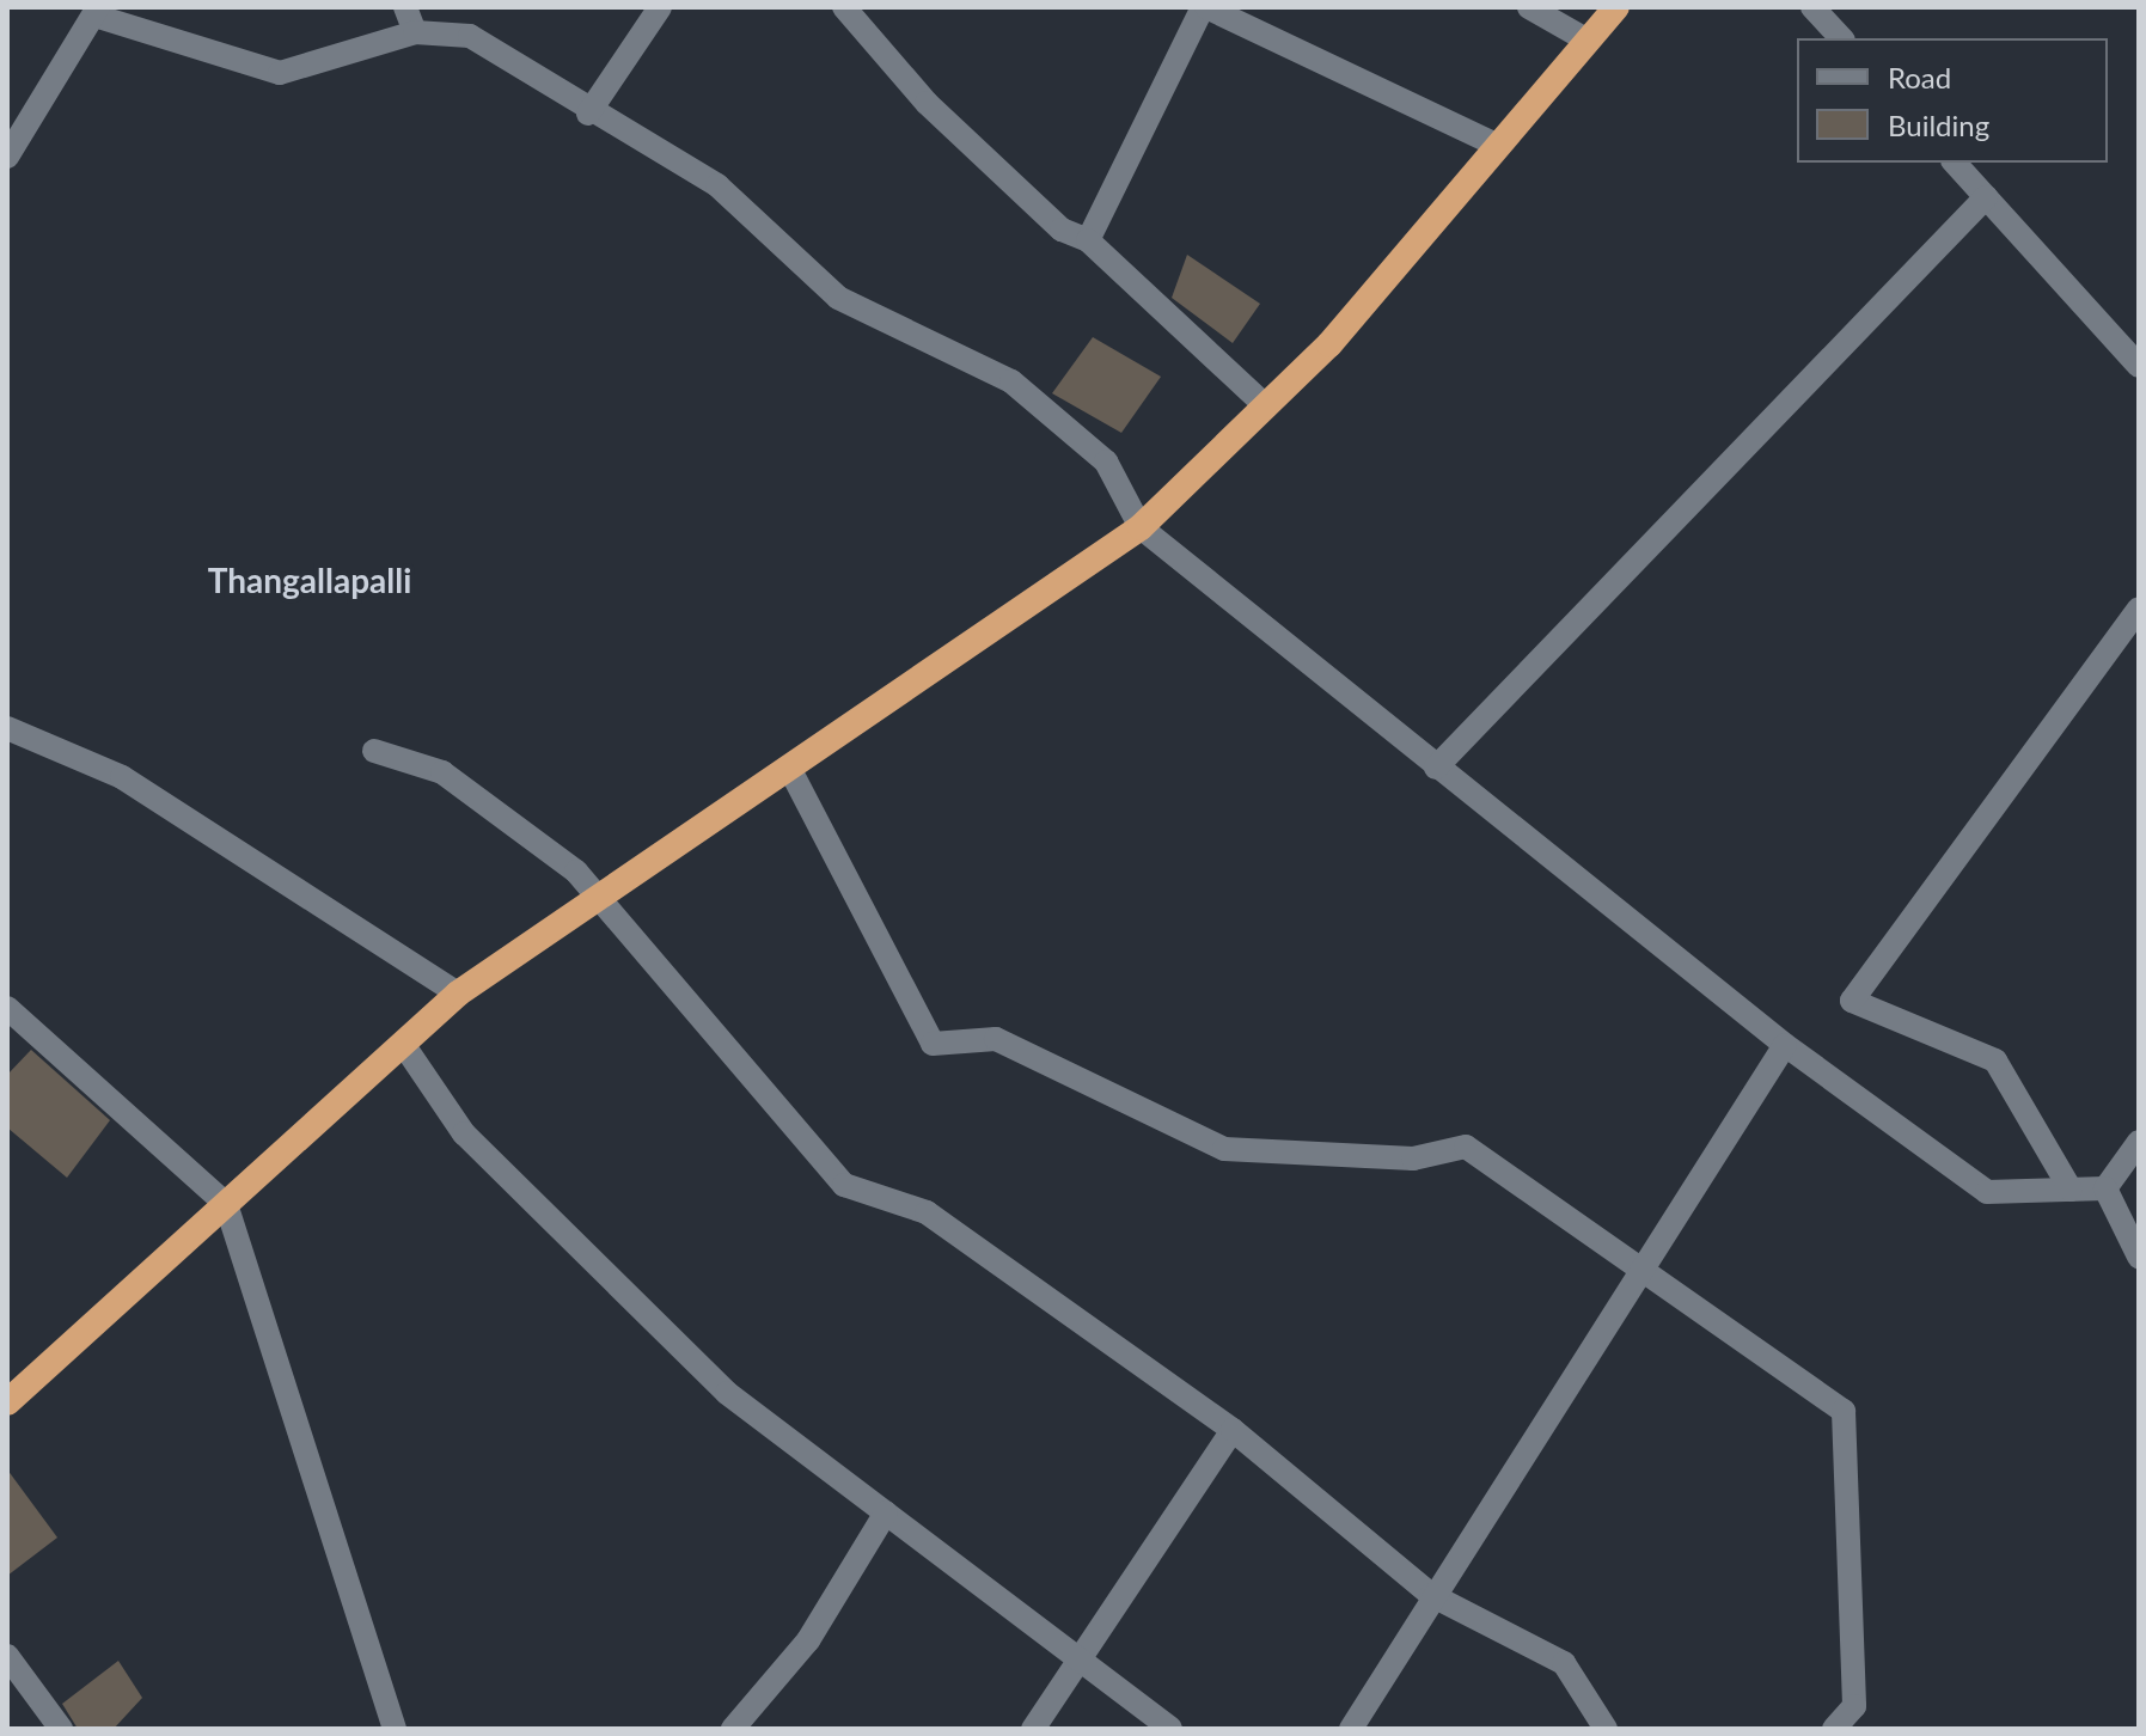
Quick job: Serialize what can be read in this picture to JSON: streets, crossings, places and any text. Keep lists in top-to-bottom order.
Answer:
{
  "districts": ["Thangallapalli"],
  "legend": ["Road", "Building"]
}
